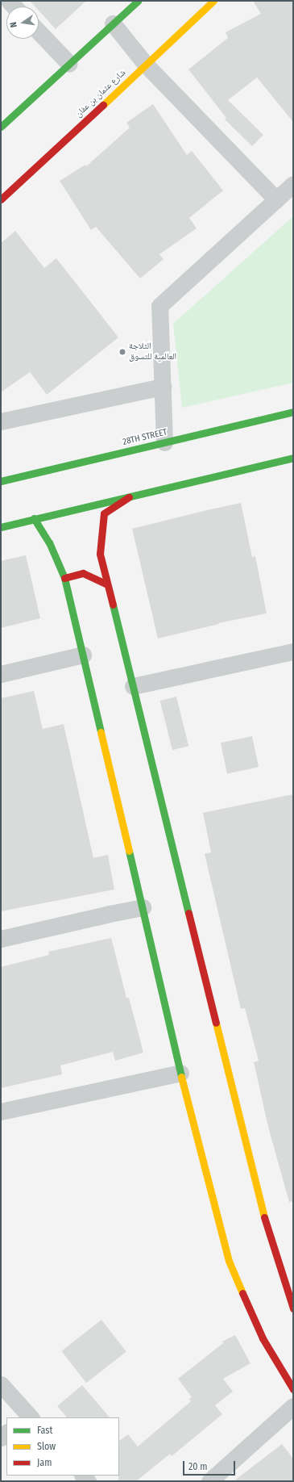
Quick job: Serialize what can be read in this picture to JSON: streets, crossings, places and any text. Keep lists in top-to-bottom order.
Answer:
{
  "streets": {
    "street": ["شارع عثمان بن عفان", "28TH STREET"]
  },
  "places": ["الثلاجة العالمية للتسوق"],
  "legend": ["Fast", "Slow", "Jam"],
  "scale_bar": "20 m",
  "north": "left"
}
